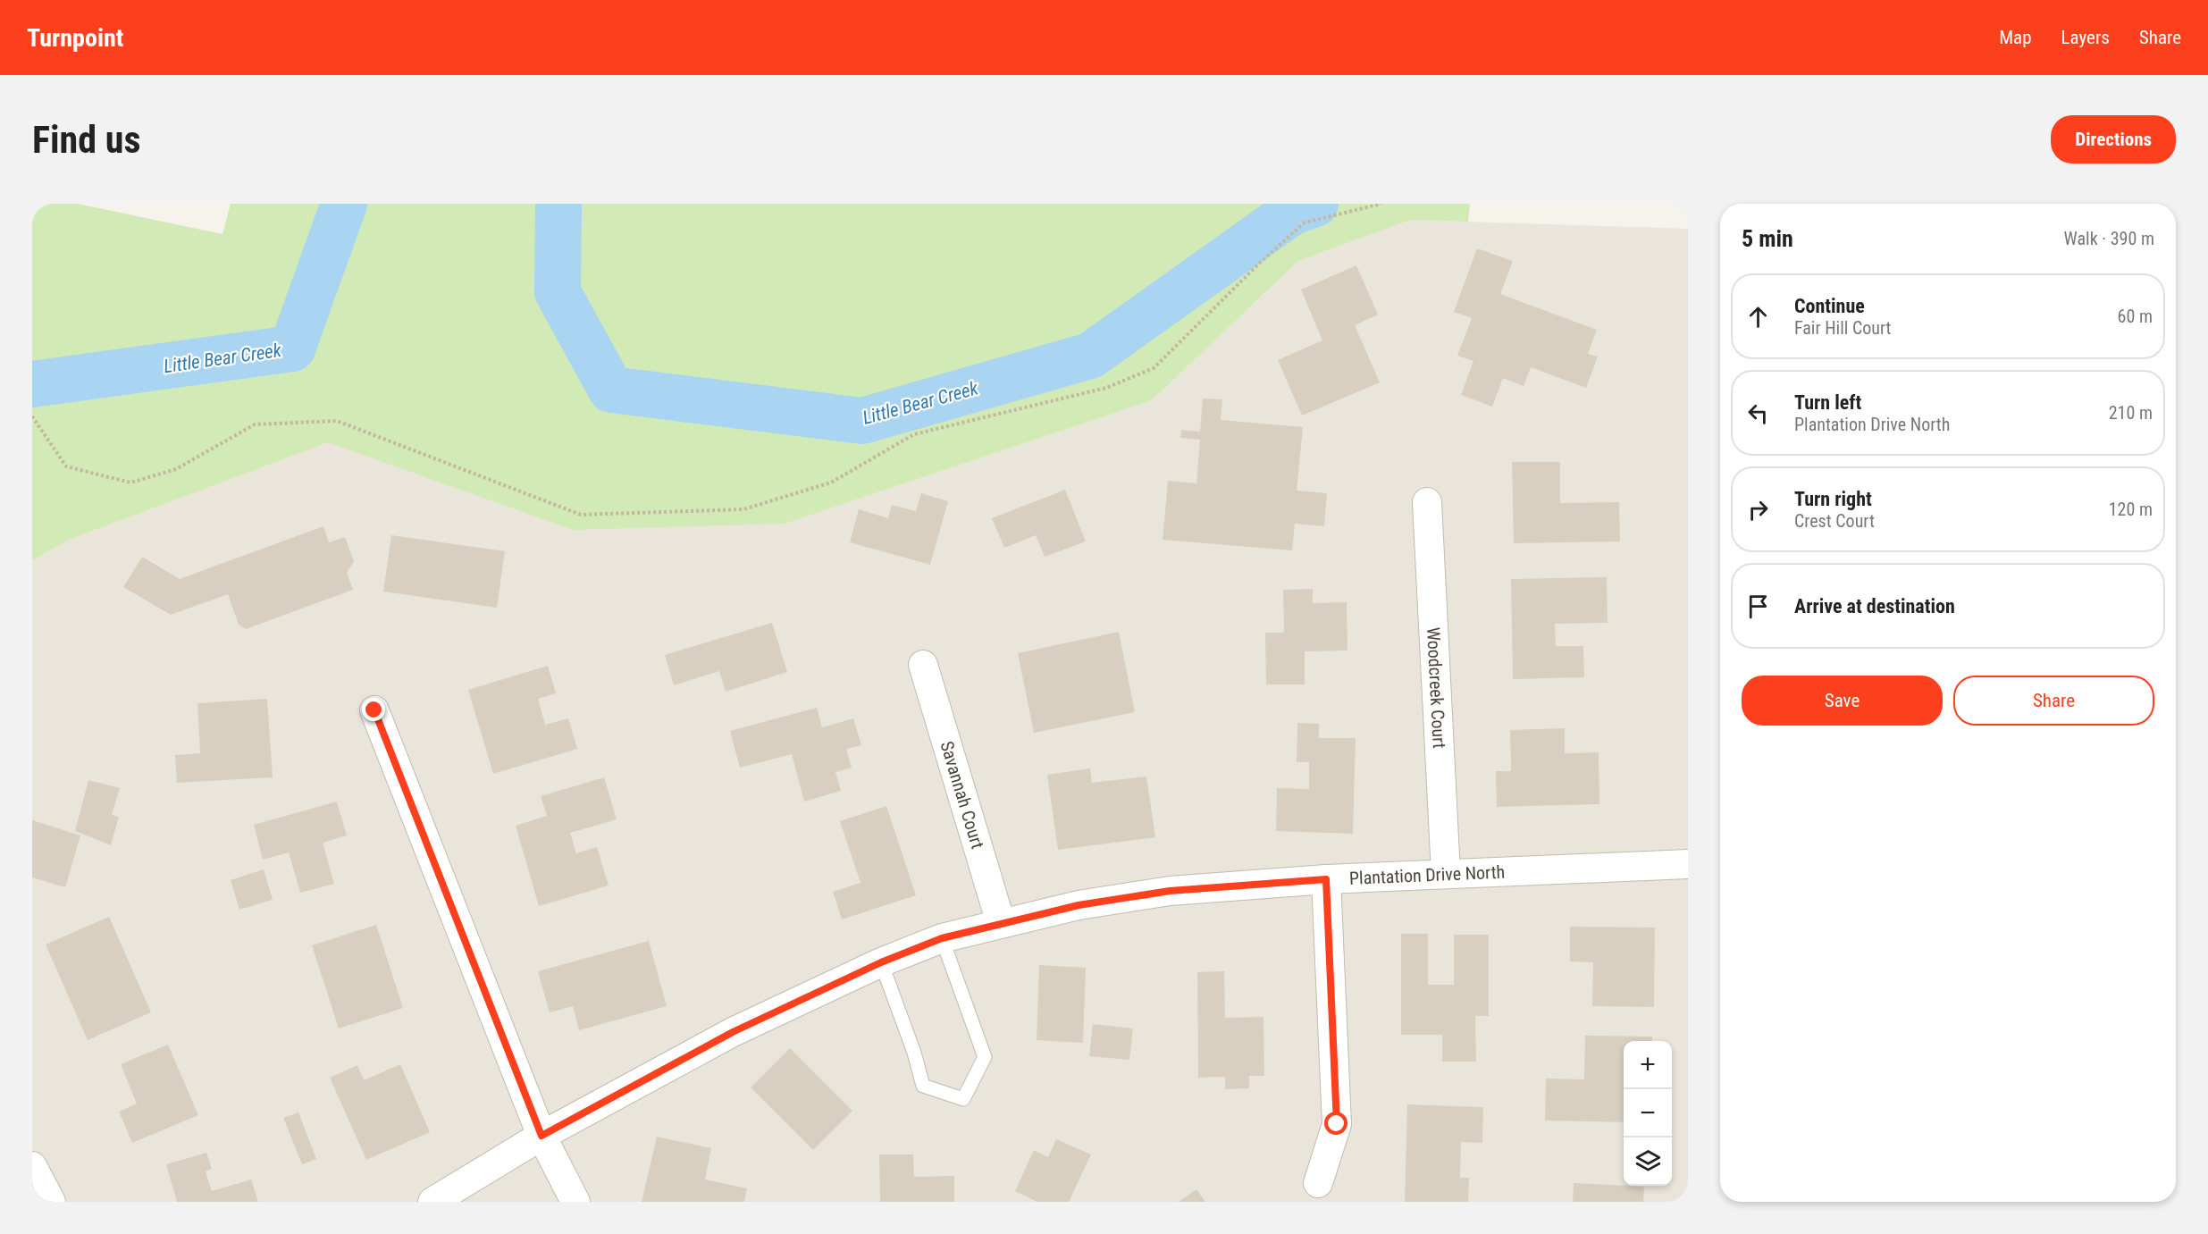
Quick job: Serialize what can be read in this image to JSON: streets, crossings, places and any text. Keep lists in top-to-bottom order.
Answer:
{
  "streets": {
    "street": ["Woodcreek Court", "Savannah Court", "Plantation Drive North"]
  },
  "crossings": [
    ["Woodcreek Court", "Plantation Drive North"],
    ["Savannah Court", "Plantation Drive North"]
  ],
  "water": ["Little Bear Creek"],
  "page": {
    "header": "Turnpoint",
    "nav": ["Map", "Layers", "Share"],
    "buttons": [
      "Directions",
      ["Save", "Share"]
    ],
    "title": "Find us",
    "heading": ["5 min", "Walk · 390 m"],
    "list": [
      ["Continue", "Fair Hill Court", "60 m"],
      ["Turn left", "Plantation Drive North", "210 m"],
      ["Turn right", "Crest Court", "120 m"],
      "Arrive at destination"
    ],
    "map_buttons": ["+", "−"]
  }
}
